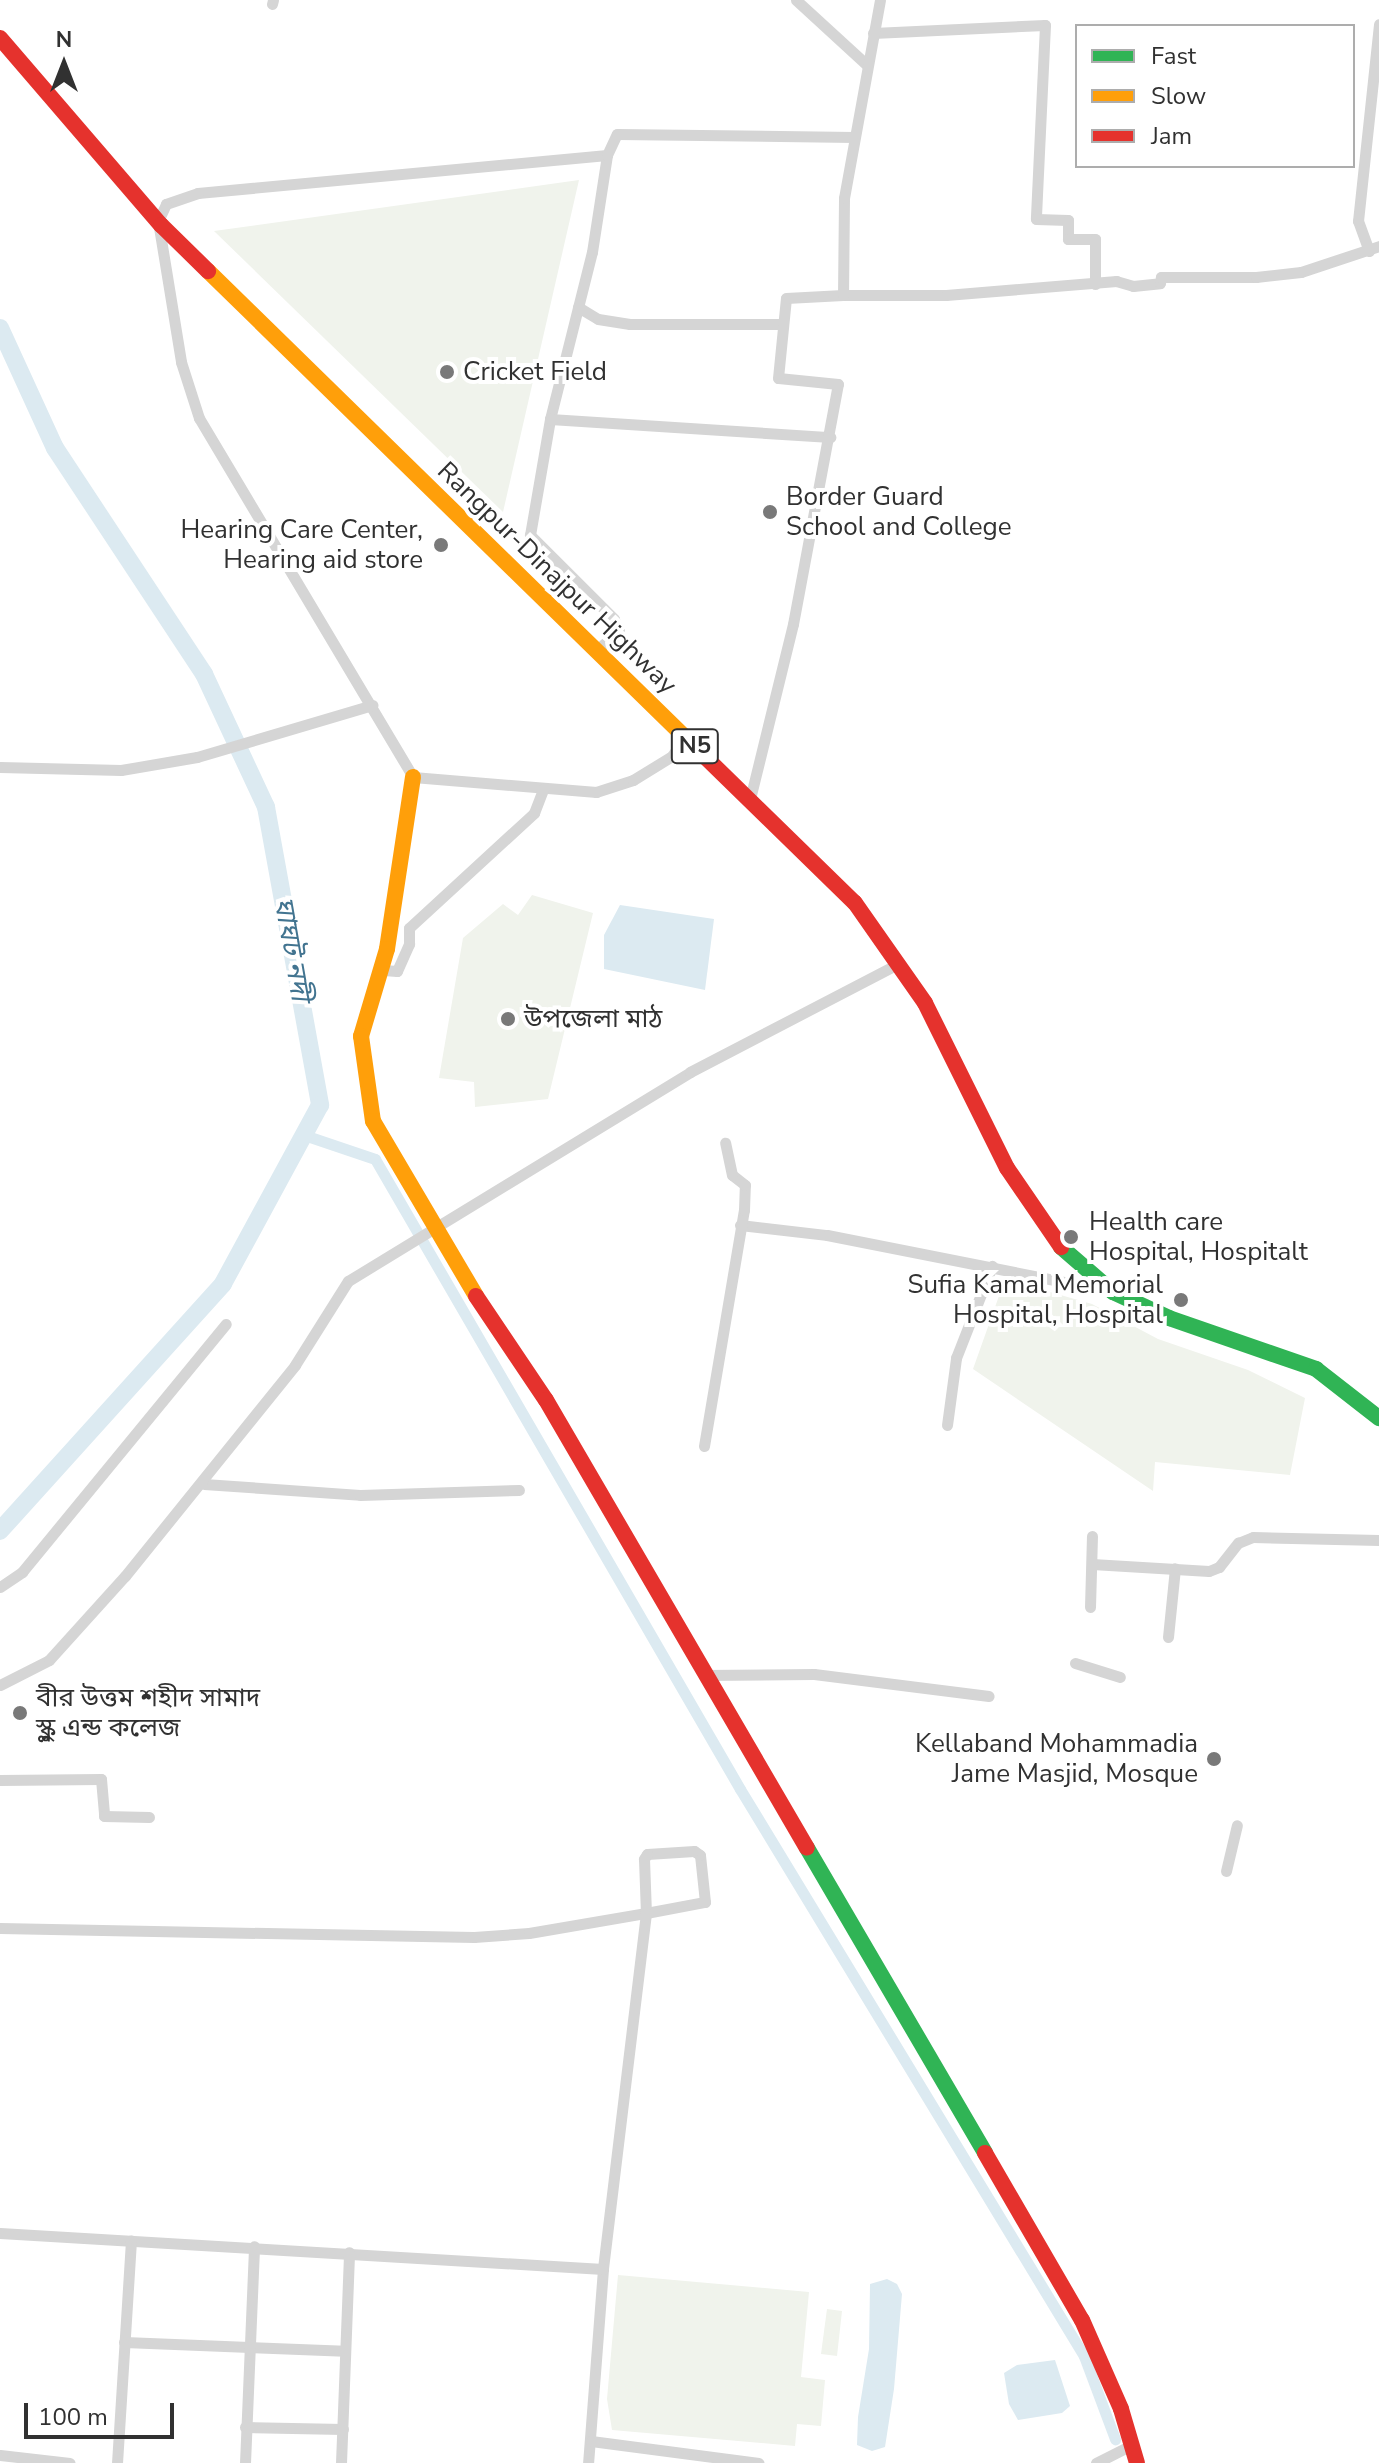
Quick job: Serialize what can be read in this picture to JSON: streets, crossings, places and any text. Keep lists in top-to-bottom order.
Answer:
{
  "streets": {
    "main road": ["Rangpur-Dinajpur Highway", "N5"]
  },
  "water": ["ঘাঘট নদী"],
  "places": [
    "Cricket Field",
    "Border Guard School and College",
    "Hearing Care Center, Hearing aid store",
    "উপজেলা মাঠ",
    "Health care Hospital, Hospitalt",
    "Sufia Kamal Memorial Hospital, Hospital",
    "বীর উত্তম শহীদ সামাদ স্কুল এন্ড কলেজ",
    "Kellaband Mohammadia Jame Masjid, Mosque"
  ],
  "legend": ["Fast", "Slow", "Jam"],
  "scale_bar": "100 m",
  "north": "top"
}
